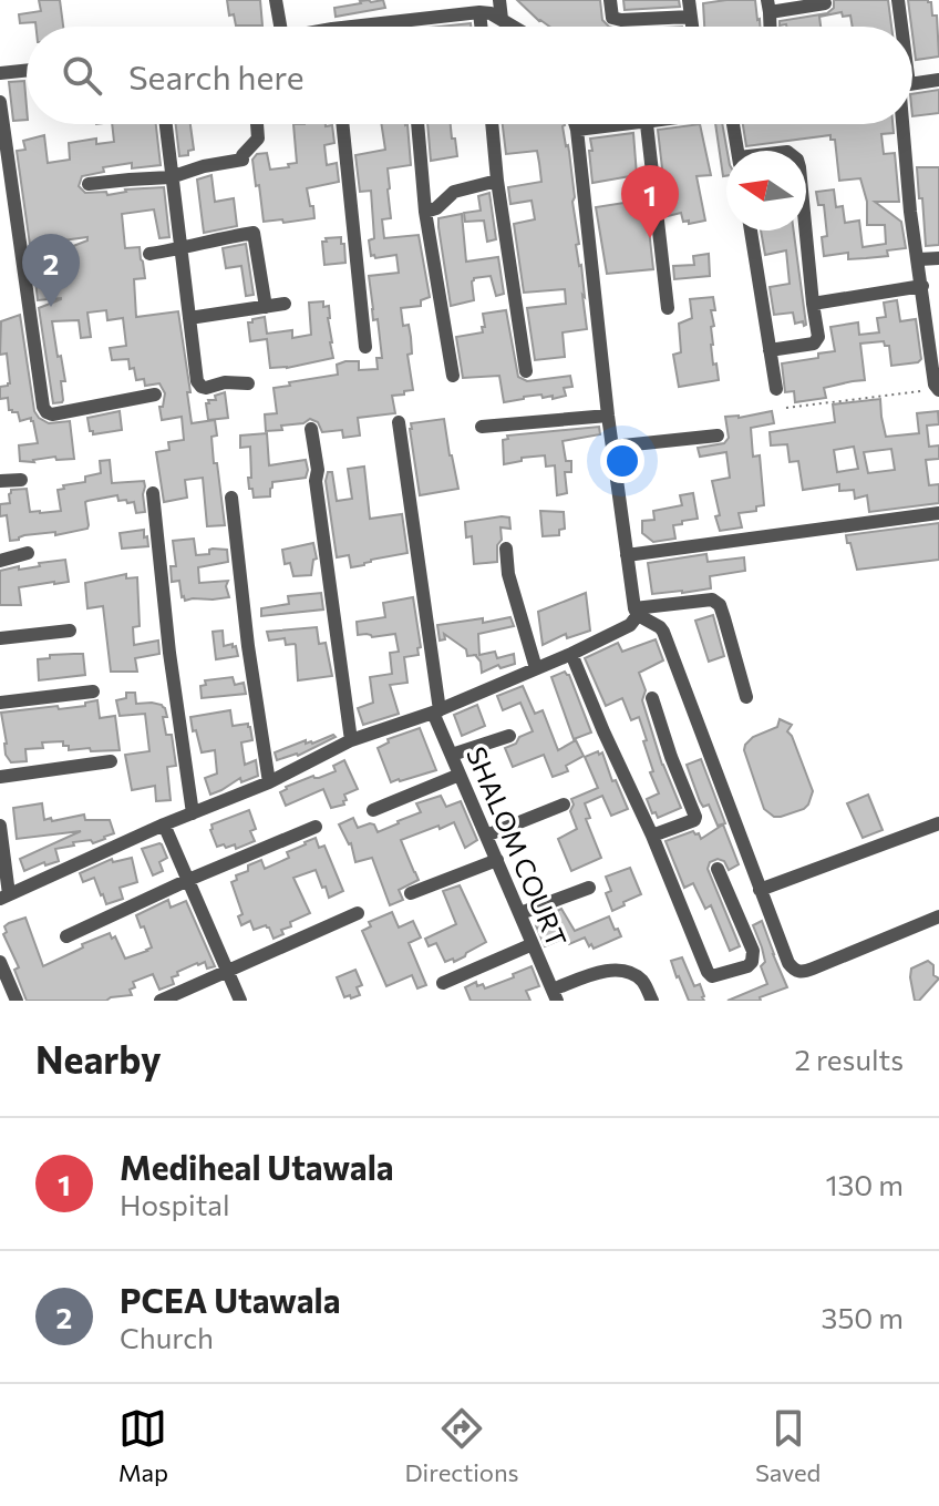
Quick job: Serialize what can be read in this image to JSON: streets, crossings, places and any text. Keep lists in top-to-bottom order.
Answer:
{
  "streets": {
    "street": ["SHALOM COURT"]
  },
  "north": "left",
  "page": {
    "search": "Search here",
    "pins": ["1", "2"],
    "heading": ["Nearby", "2 results"],
    "list": [
      {
        "mark": "1",
        "name": "Mediheal Utawala",
        "note": "Hospital",
        "value": "130 m"
      },
      {
        "mark": "2",
        "name": "PCEA Utawala",
        "note": "Church",
        "value": "350 m"
      }
    ],
    "nav": ["Map", "Directions", "Saved"]
  }
}
